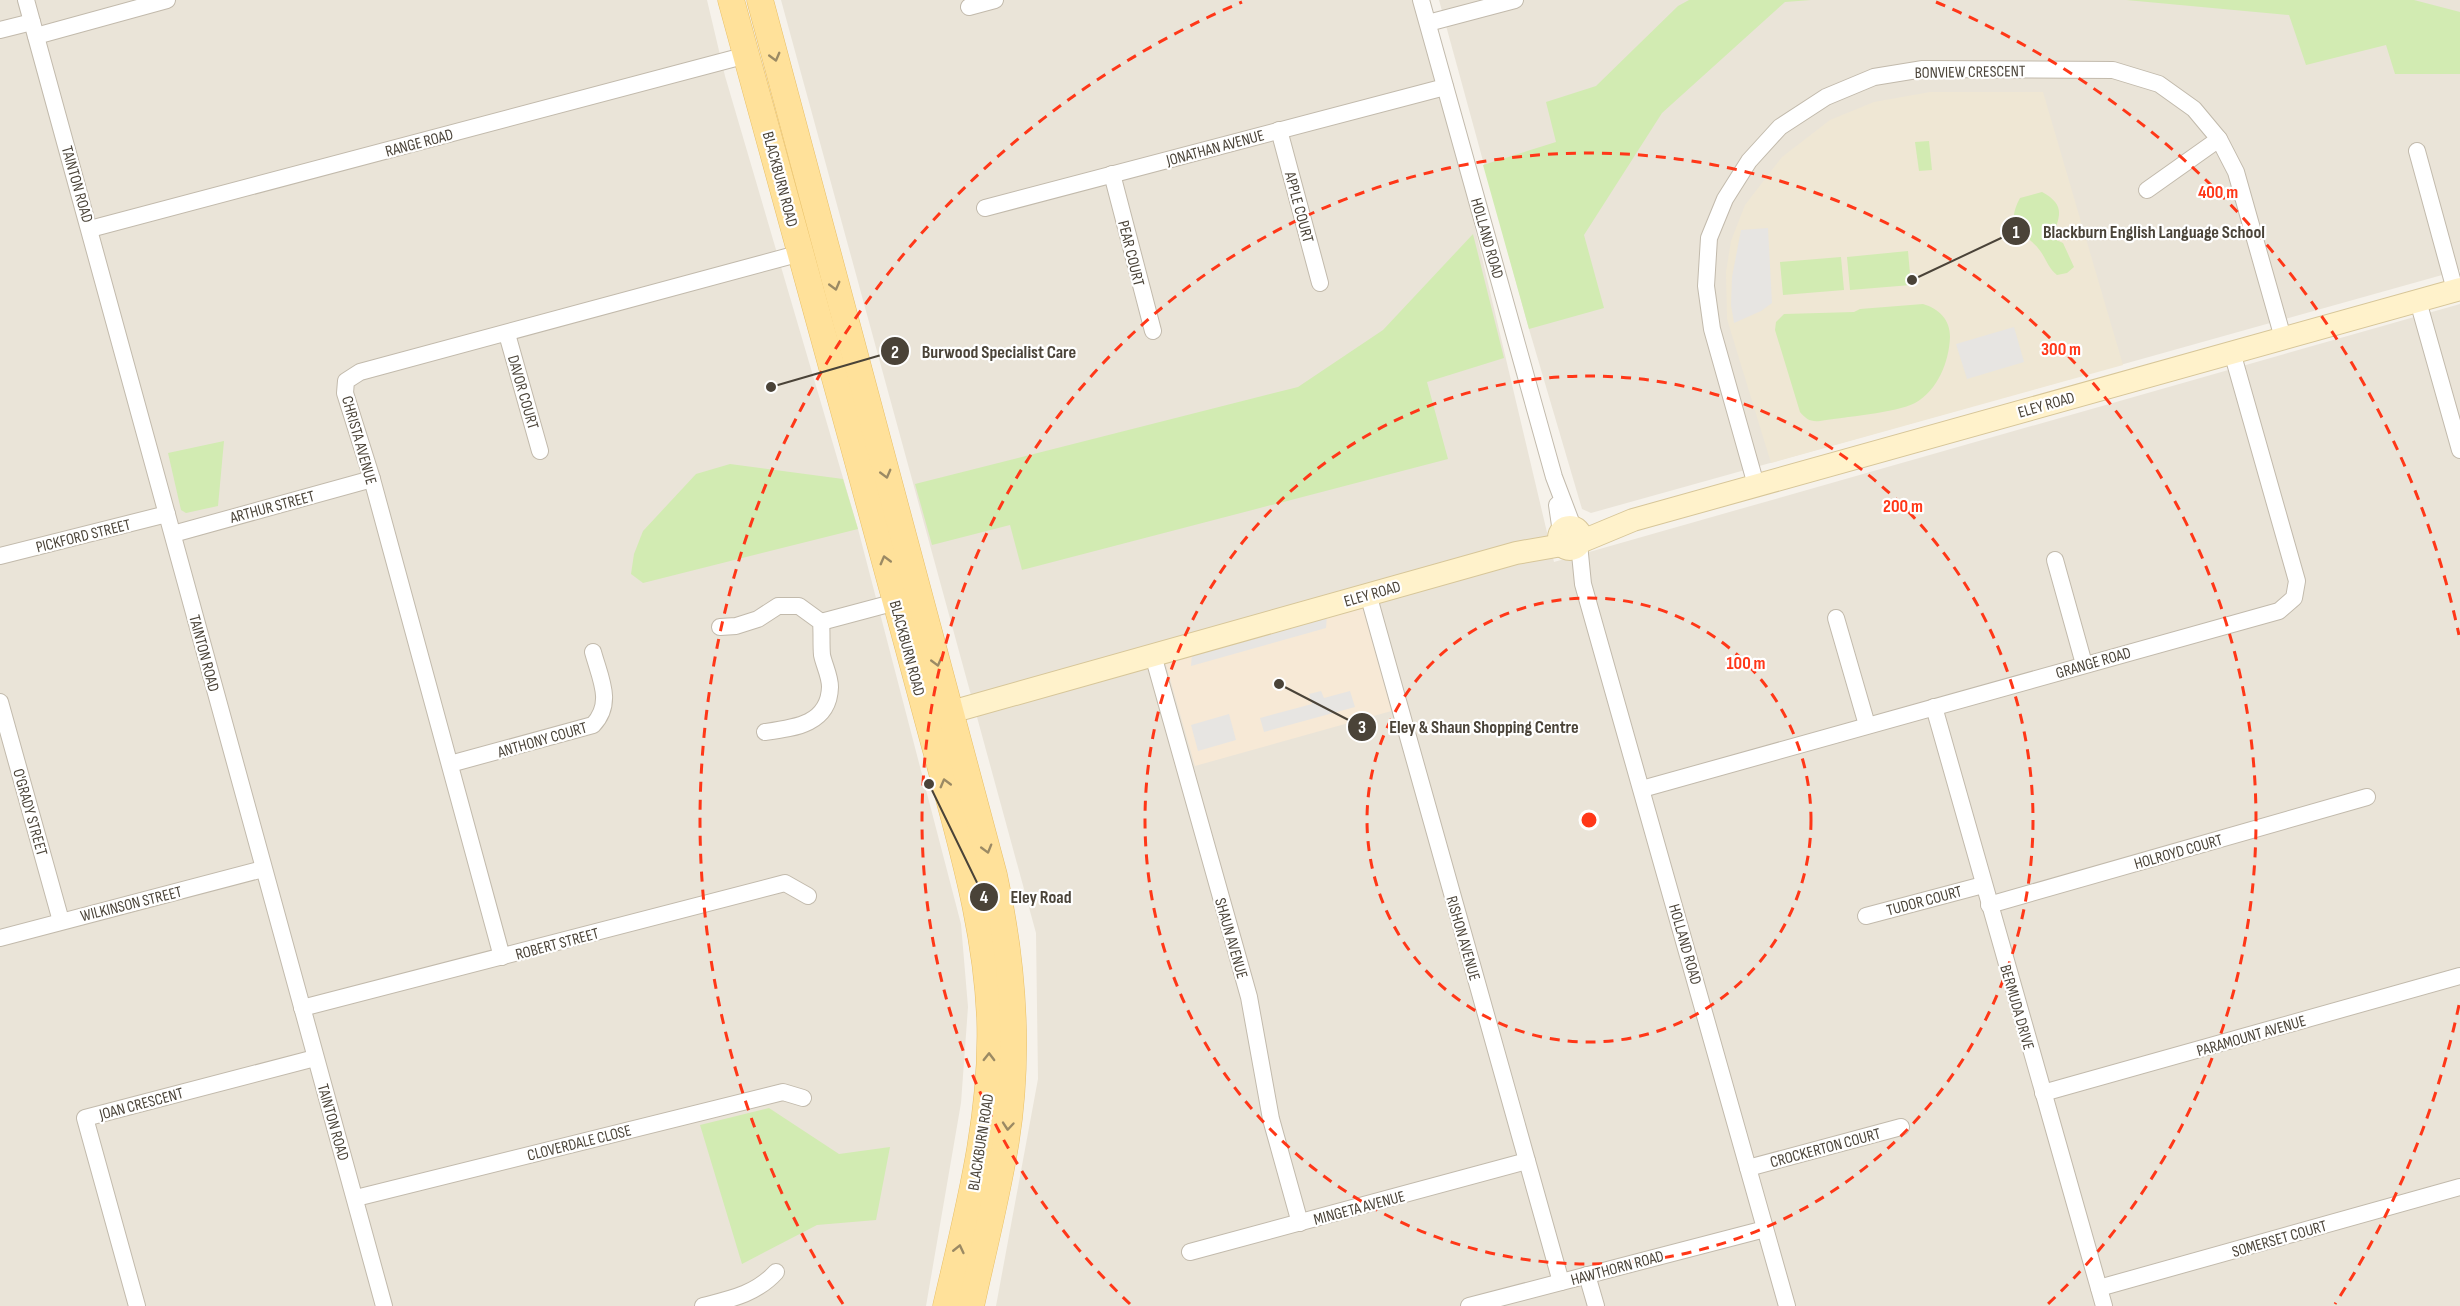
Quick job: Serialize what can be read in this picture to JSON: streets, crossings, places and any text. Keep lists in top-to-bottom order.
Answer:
{
  "streets": {
    "main road": ["BLACKBURN ROAD", "ELEY ROAD"],
    "street": [
      "BONVIEW CRESCENT",
      "RANGE ROAD",
      "JONATHAN AVENUE",
      "TAINTON ROAD",
      "APPLE COURT",
      "HOLLAND ROAD",
      "PEAR COURT",
      "DAVOR COURT",
      "CHRISTA AVENUE",
      "ARTHUR STREET",
      "PICKFORD STREET",
      "GRANGE ROAD",
      "ANTHONY COURT",
      "O'GRADY STREET",
      "HOLROYD COURT",
      "TUDOR COURT",
      "WILKINSON STREET",
      "SHAUN AVENUE",
      "RISHON AVENUE",
      "ROBERT STREET",
      "BERMUDA DRIVE",
      "PARAMOUNT AVENUE",
      "JOAN CRESCENT",
      "CLOVERDALE CLOSE",
      "CROCKERTON COURT",
      "MINGETA AVENUE",
      "SOMERSET COURT",
      "HAWTHORN ROAD"
    ]
  },
  "crossings": [
    ["BONVIEW CRESCENT", "ELEY ROAD"],
    ["RANGE ROAD", "BLACKBURN ROAD"],
    ["RANGE ROAD", "TAINTON ROAD"],
    ["JONATHAN AVENUE", "APPLE COURT"],
    ["JONATHAN AVENUE", "HOLLAND ROAD"],
    ["JONATHAN AVENUE", "PEAR COURT"],
    ["BLACKBURN ROAD", "ELEY ROAD"],
    ["BLACKBURN ROAD", "CHRISTA AVENUE"],
    ["TAINTON ROAD", "ARTHUR STREET"],
    ["TAINTON ROAD", "PICKFORD STREET"],
    ["TAINTON ROAD", "WILKINSON STREET"],
    ["TAINTON ROAD", "ROBERT STREET"],
    ["TAINTON ROAD", "JOAN CRESCENT"],
    ["TAINTON ROAD", "CLOVERDALE CLOSE"],
    ["HOLLAND ROAD", "ELEY ROAD"],
    ["HOLLAND ROAD", "GRANGE ROAD"],
    ["HOLLAND ROAD", "CROCKERTON COURT"],
    ["HOLLAND ROAD", "HAWTHORN ROAD"],
    ["DAVOR COURT", "CHRISTA AVENUE"],
    ["ELEY ROAD", "GRANGE ROAD"],
    ["ELEY ROAD", "SHAUN AVENUE"],
    ["ELEY ROAD", "RISHON AVENUE"],
    ["CHRISTA AVENUE", "ARTHUR STREET"],
    ["CHRISTA AVENUE", "ANTHONY COURT"],
    ["CHRISTA AVENUE", "ROBERT STREET"],
    ["GRANGE ROAD", "BERMUDA DRIVE"],
    ["O'GRADY STREET", "WILKINSON STREET"],
    ["HOLROYD COURT", "BERMUDA DRIVE"],
    ["TUDOR COURT", "BERMUDA DRIVE"],
    ["SHAUN AVENUE", "MINGETA AVENUE"],
    ["RISHON AVENUE", "MINGETA AVENUE"],
    ["RISHON AVENUE", "HAWTHORN ROAD"],
    ["BERMUDA DRIVE", "PARAMOUNT AVENUE"],
    ["BERMUDA DRIVE", "SOMERSET COURT"]
  ],
  "places": [
    "Blackburn English Language School",
    "Burwood Specialist Care",
    "Eley & Shaun Shopping Centre",
    "Eley Road"
  ],
  "rings": [
    "400 m",
    "300 m",
    "200 m",
    "100 m"
  ]
}
